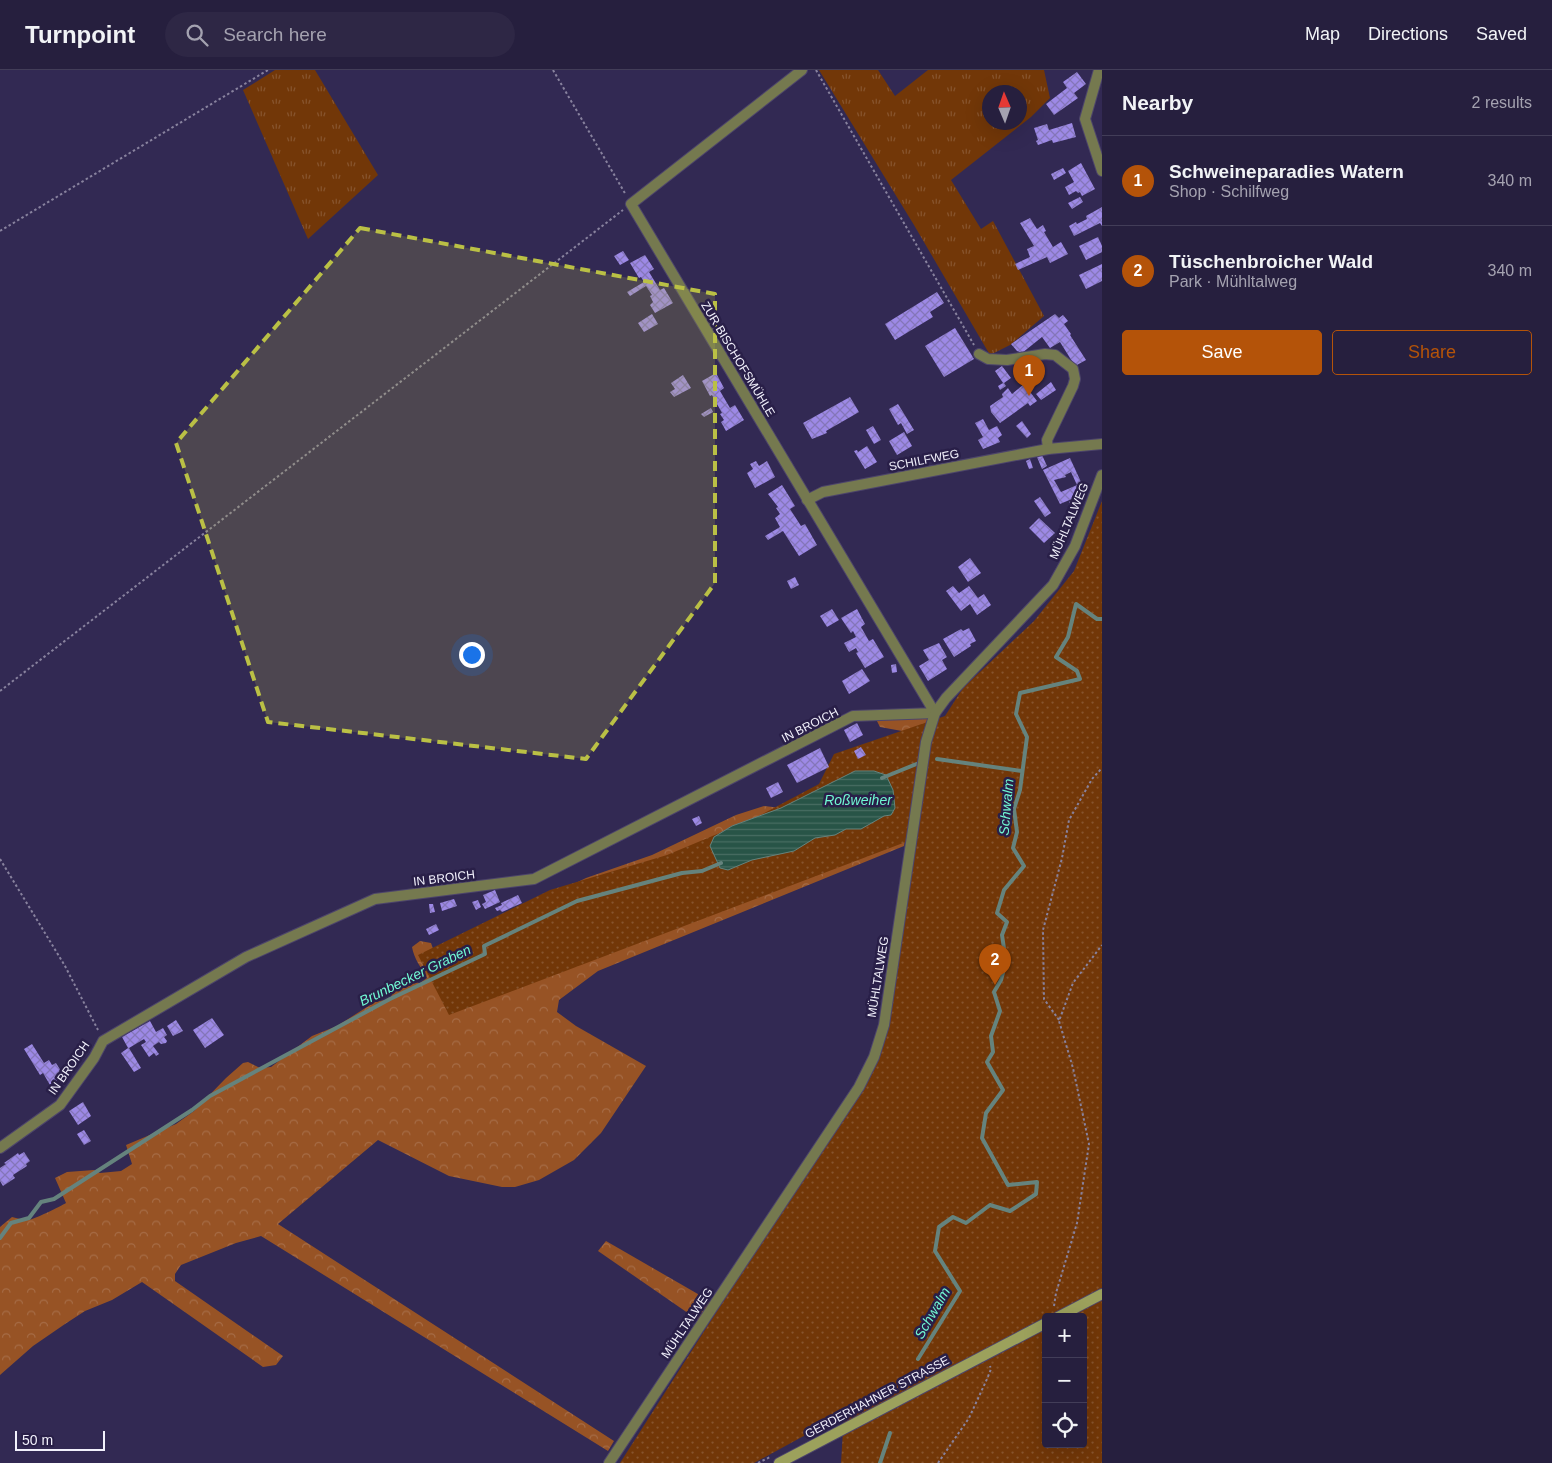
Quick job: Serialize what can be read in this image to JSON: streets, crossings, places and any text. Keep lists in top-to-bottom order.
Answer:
{
  "streets": {
    "main road": ["GERDERHAHNER STRASSE"],
    "street": [
      "ZUR BISCHOFSMÜHLE",
      "SCHILFWEG",
      "MÜHLTALWEG",
      "IN BROICH"
    ]
  },
  "crossings": [
    ["ZUR BISCHOFSMÜHLE", "SCHILFWEG"],
    ["ZUR BISCHOFSMÜHLE", "MÜHLTALWEG"],
    ["ZUR BISCHOFSMÜHLE", "IN BROICH"],
    ["MÜHLTALWEG", "IN BROICH"]
  ],
  "water": ["Roßweiher", "Schwalm", "Brunbecker Graben"],
  "scale_bar": "50 m",
  "north": "top",
  "page": {
    "header": "Turnpoint",
    "search": "Search here",
    "nav": ["Map", "Directions", "Saved"],
    "heading": ["Nearby", "2 results"],
    "list": [
      {
        "mark": "1",
        "name": "Schweineparadies Watern",
        "note": "Shop · Schilfweg",
        "value": "340 m"
      },
      {
        "mark": "2",
        "name": "Tüschenbroicher Wald",
        "note": "Park · Mühltalweg",
        "value": "340 m"
      }
    ],
    "buttons": ["Save", "Share"],
    "pins": ["1", "2"],
    "map_buttons": ["+", "−"],
    "scale": "50 m"
  }
}
